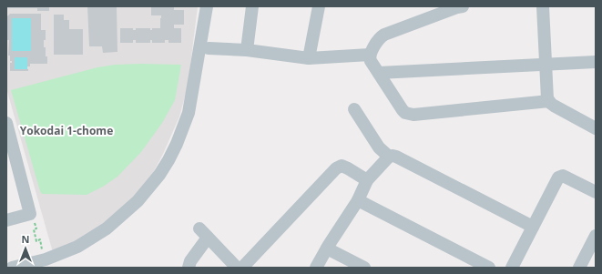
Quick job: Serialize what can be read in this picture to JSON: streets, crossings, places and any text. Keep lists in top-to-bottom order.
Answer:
{
  "districts": ["Yokodai 1-chome"],
  "north": "top"
}
